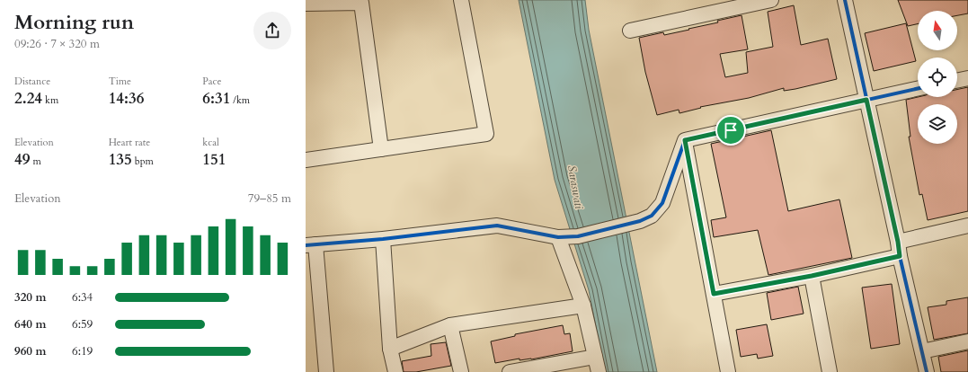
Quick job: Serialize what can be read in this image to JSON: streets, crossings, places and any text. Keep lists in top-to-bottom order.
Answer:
{
  "water": ["Saraswati"],
  "north": "top",
  "page": {
    "heading": ["Morning run", "09:26 · 7 × 320 m"],
    "stats": [
      ["Distance", "2.24 km"],
      ["Time", "14:36"],
      ["Pace", "6:31 /km"],
      ["Elevation", "49 m"],
      ["Heart rate", "135 bpm"],
      ["kcal", "151"]
    ],
    "chart": ["Elevation", "79–85 m"],
    "list": [
      {
        "name": "320 m",
        "note": "6:34"
      },
      {
        "name": "640 m",
        "note": "6:59"
      },
      {
        "name": "960 m",
        "note": "6:19"
      }
    ]
  }
}
